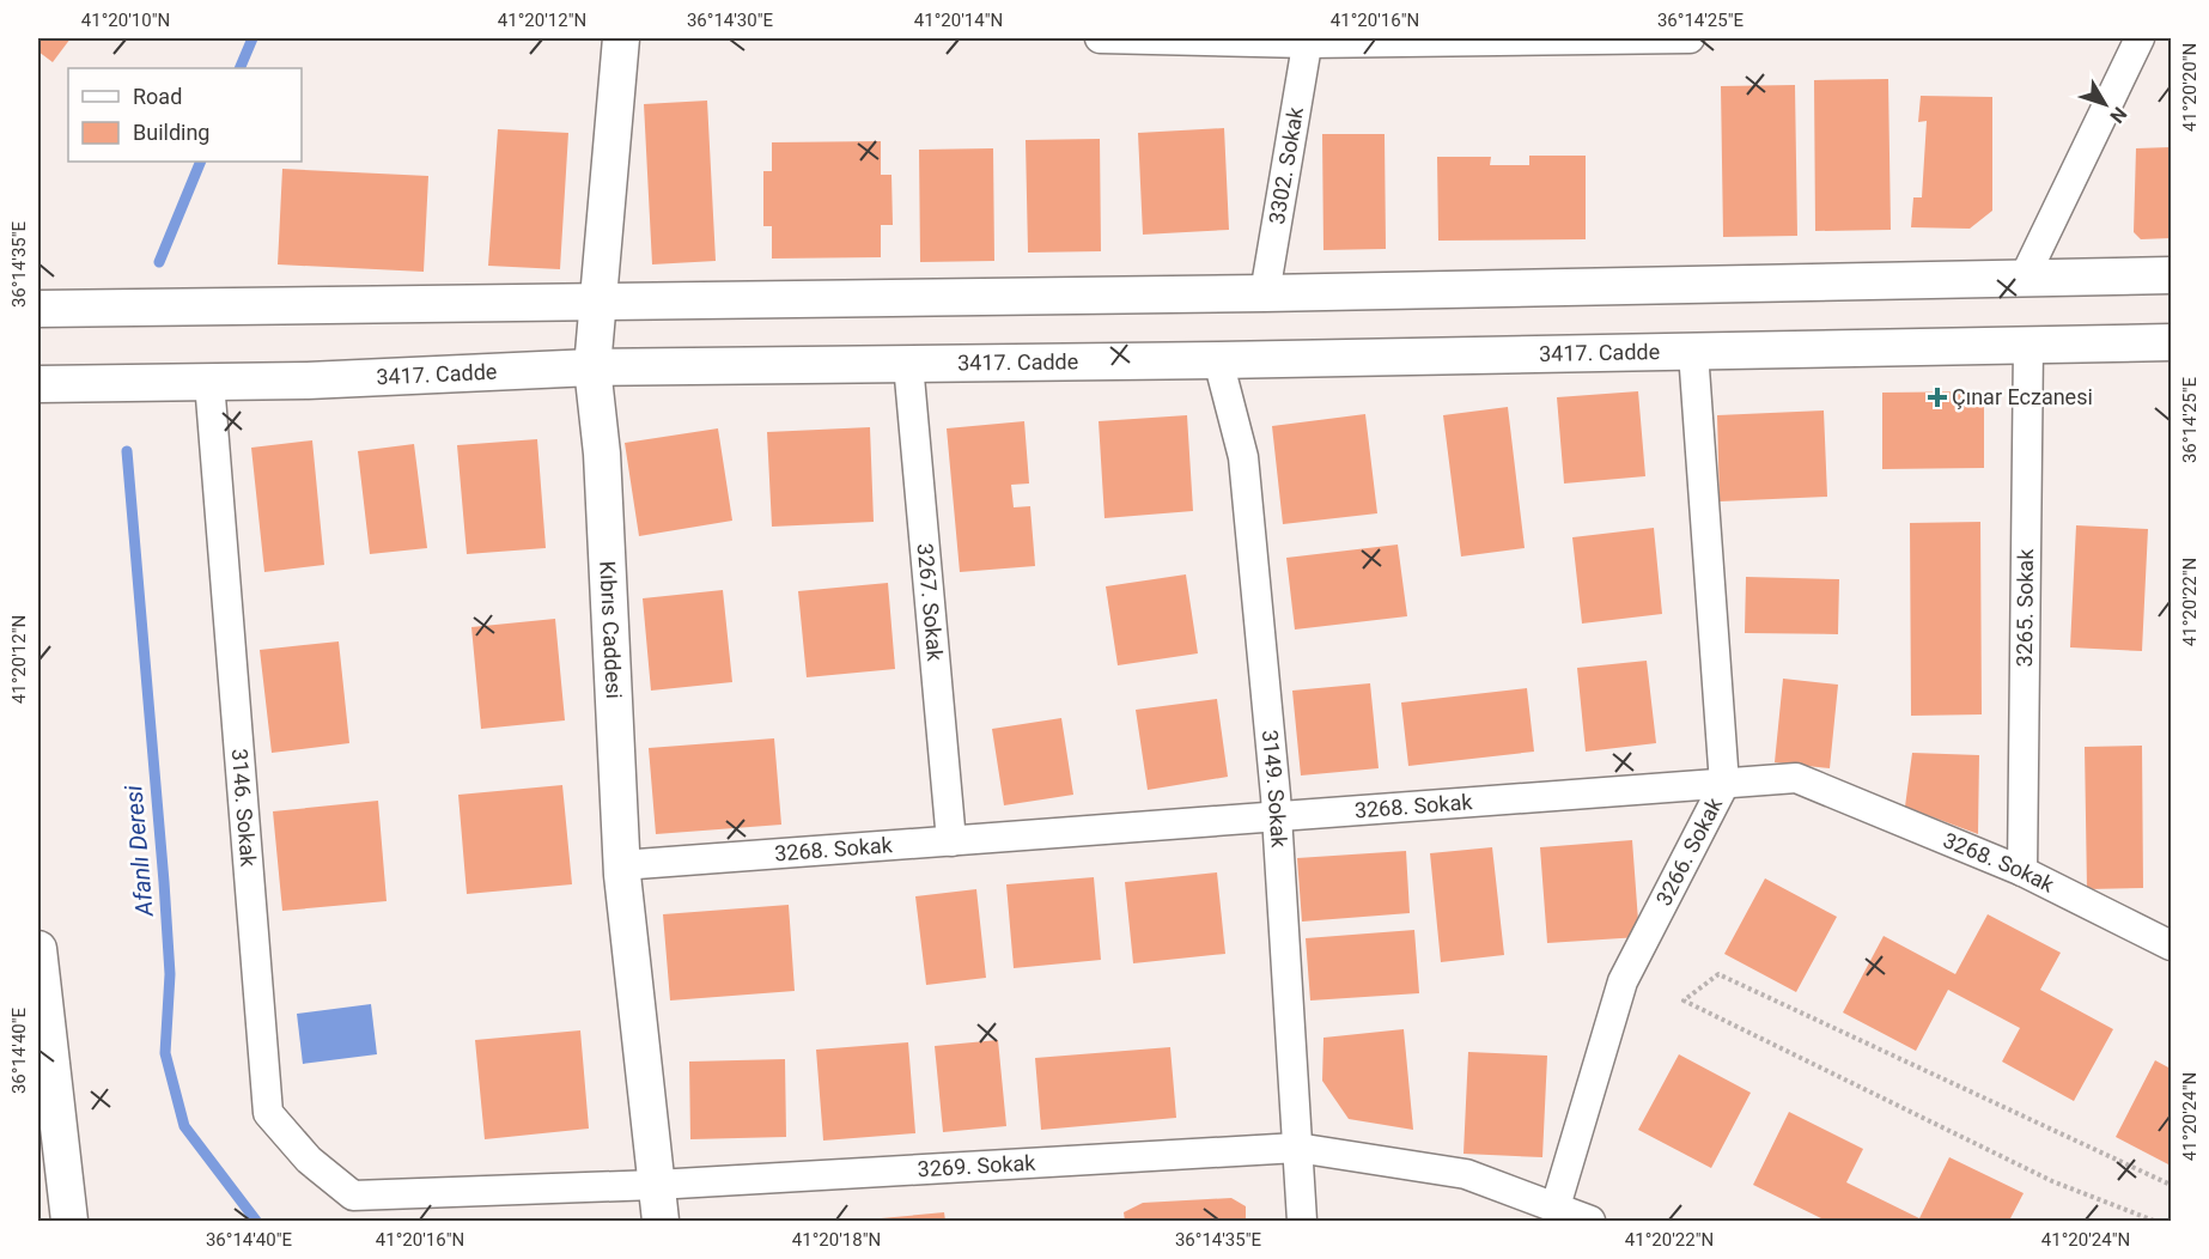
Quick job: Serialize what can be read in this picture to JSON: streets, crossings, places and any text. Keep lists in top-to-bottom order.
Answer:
{
  "streets": {
    "street": [
      "3302. Sokak",
      "3417. Cadde",
      "3267. Sokak",
      "3265. Sokak",
      "Kıbrıs Caddesi",
      "3149. Sokak",
      "3146. Sokak",
      "3268. Sokak",
      "3266. Sokak",
      "3269. Sokak"
    ]
  },
  "crossings": [
    ["3417. Cadde", "3267. Sokak"],
    ["3417. Cadde", "3265. Sokak"],
    ["3417. Cadde", "Kıbrıs Caddesi"],
    ["3417. Cadde", "3149. Sokak"],
    ["3417. Cadde", "3146. Sokak"],
    ["3417. Cadde", "3266. Sokak"],
    ["3267. Sokak", "3268. Sokak"],
    ["3265. Sokak", "3268. Sokak"],
    ["Kıbrıs Caddesi", "3268. Sokak"],
    ["Kıbrıs Caddesi", "3269. Sokak"],
    ["3149. Sokak", "3268. Sokak"],
    ["3149. Sokak", "3269. Sokak"],
    ["3146. Sokak", "3269. Sokak"],
    ["3268. Sokak", "3266. Sokak"],
    ["3266. Sokak", "3269. Sokak"]
  ],
  "water": ["Afanlı Deresi"],
  "places": {
    "health": ["Çınar Eczanesi"]
  },
  "legend": ["Road", "Building"],
  "north": "bottom right",
  "coordinates": [
    "41°20'10\"N",
    "41°20'12\"N",
    "36°14'30\"E",
    "41°20'14\"N",
    "41°20'16\"N",
    "36°14'25\"E",
    "41°20'20\"N",
    "36°14'35\"E",
    "41°20'22\"N",
    "36°14'40\"E",
    "41°20'24\"N",
    "41°20'18\"N"
  ]
}
